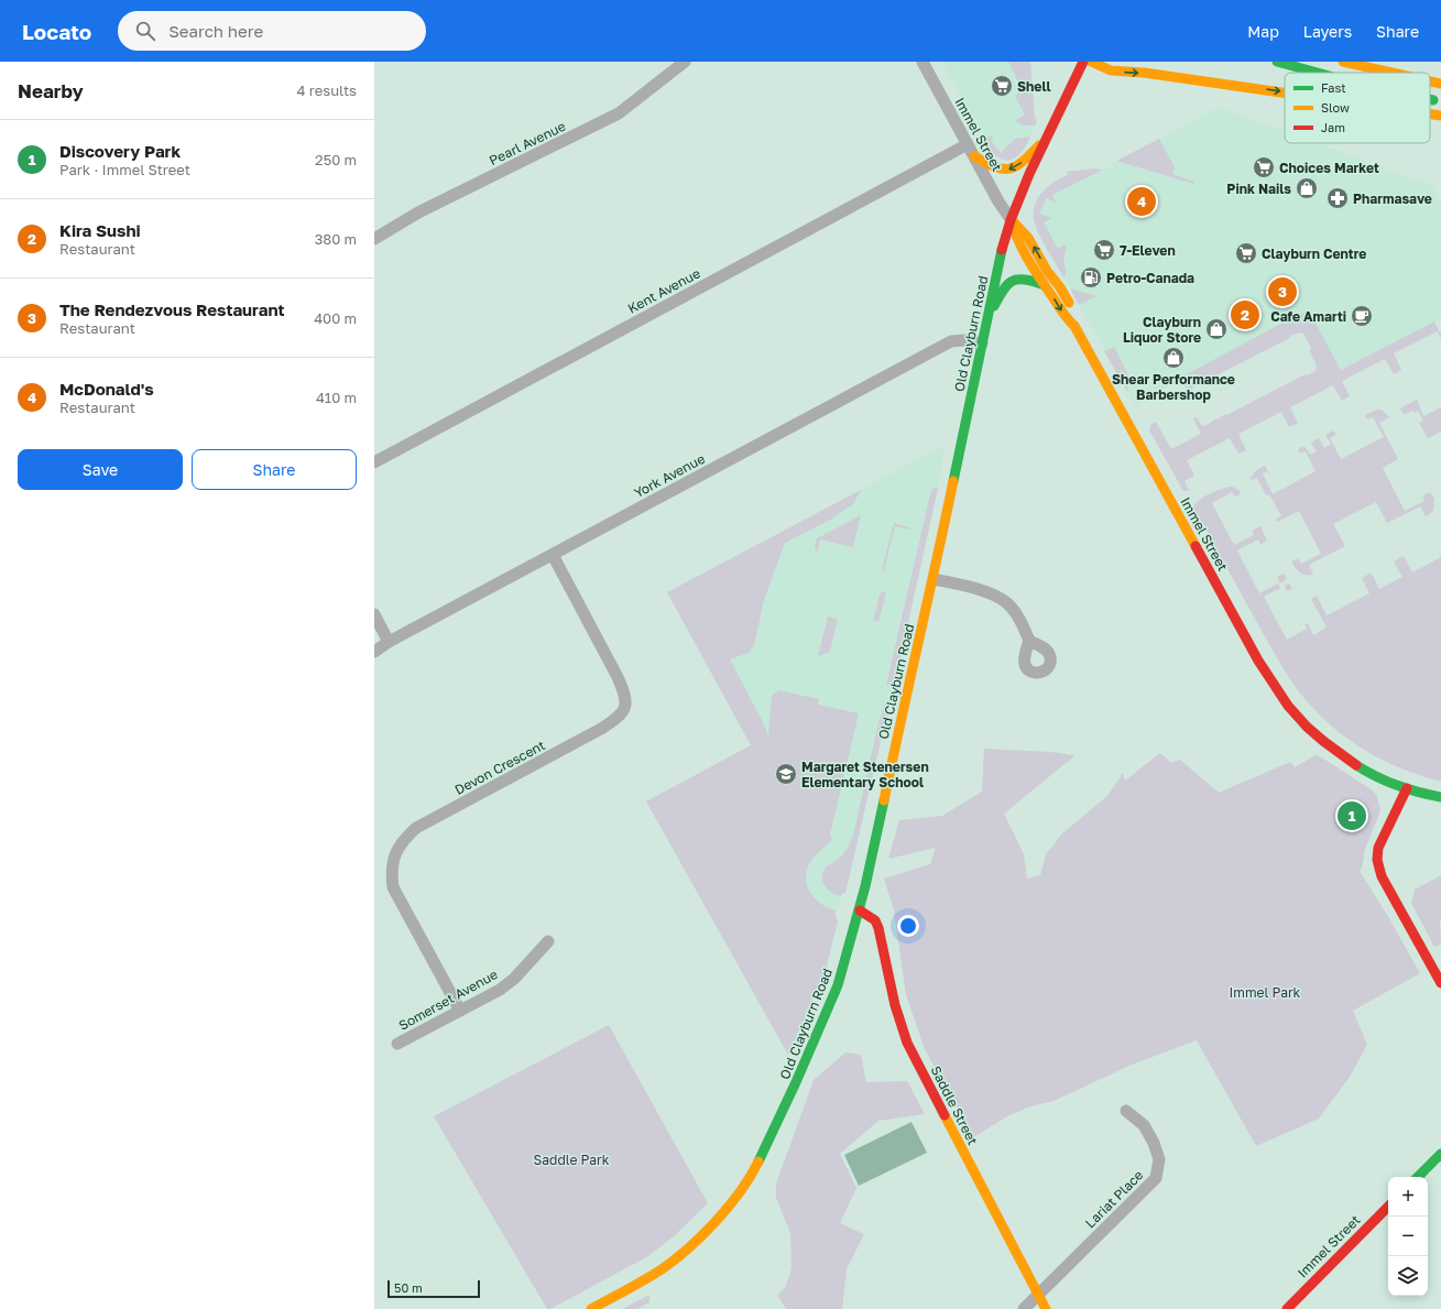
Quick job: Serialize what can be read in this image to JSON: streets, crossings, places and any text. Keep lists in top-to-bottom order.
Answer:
{
  "streets": {
    "main road": ["Immel Street", "Old Clayburn Road", "Saddle Street"],
    "street": [
      "Pearl Avenue",
      "Kent Avenue",
      "York Avenue",
      "Devon Crescent",
      "Somerset Avenue",
      "Lariat Place"
    ]
  },
  "crossings": [
    ["Immel Street", "Kent Avenue"],
    ["Immel Street", "Old Clayburn Road"],
    ["Old Clayburn Road", "York Avenue"],
    ["Old Clayburn Road", "Saddle Street"],
    ["York Avenue", "Devon Crescent"],
    ["Devon Crescent", "Somerset Avenue"],
    ["Saddle Street", "Lariat Place"]
  ],
  "parks": ["Immel Park", "Saddle Park"],
  "places": {
    "supermarket": [
      "Shell",
      "Choices Market",
      "7-Eleven",
      "Clayburn Centre"
    ],
    "shop": ["Pink Nails", "Clayburn Liquor Store", "Shear Performance Barbershop"],
    "pharmacy": ["Pharmasave"],
    "fuel station": ["Petro-Canada"],
    "cafe": ["Cafe Amarti"],
    "school or university": ["Margaret Stenersen Elementary School"]
  },
  "legend": ["Fast", "Slow", "Jam"],
  "scale_bar": "50 m",
  "page": {
    "header": "Locato",
    "search": "Search here",
    "nav": ["Map", "Layers", "Share"],
    "heading": ["Nearby", "4 results"],
    "list": [
      {
        "mark": "1",
        "name": "Discovery Park",
        "note": "Park · Immel Street",
        "value": "250 m"
      },
      {
        "mark": "2",
        "name": "Kira Sushi",
        "note": "Restaurant",
        "value": "380 m"
      },
      {
        "mark": "3",
        "name": "The Rendezvous Restaurant",
        "note": "Restaurant",
        "value": "400 m"
      },
      {
        "mark": "4",
        "name": "McDonald's",
        "note": "Restaurant",
        "value": "410 m"
      }
    ],
    "pins": [
      "4",
      "3",
      "2",
      "1"
    ],
    "buttons": ["Save", "Share"],
    "map_buttons": ["+", "−"],
    "scale": "50 m"
  }
}
